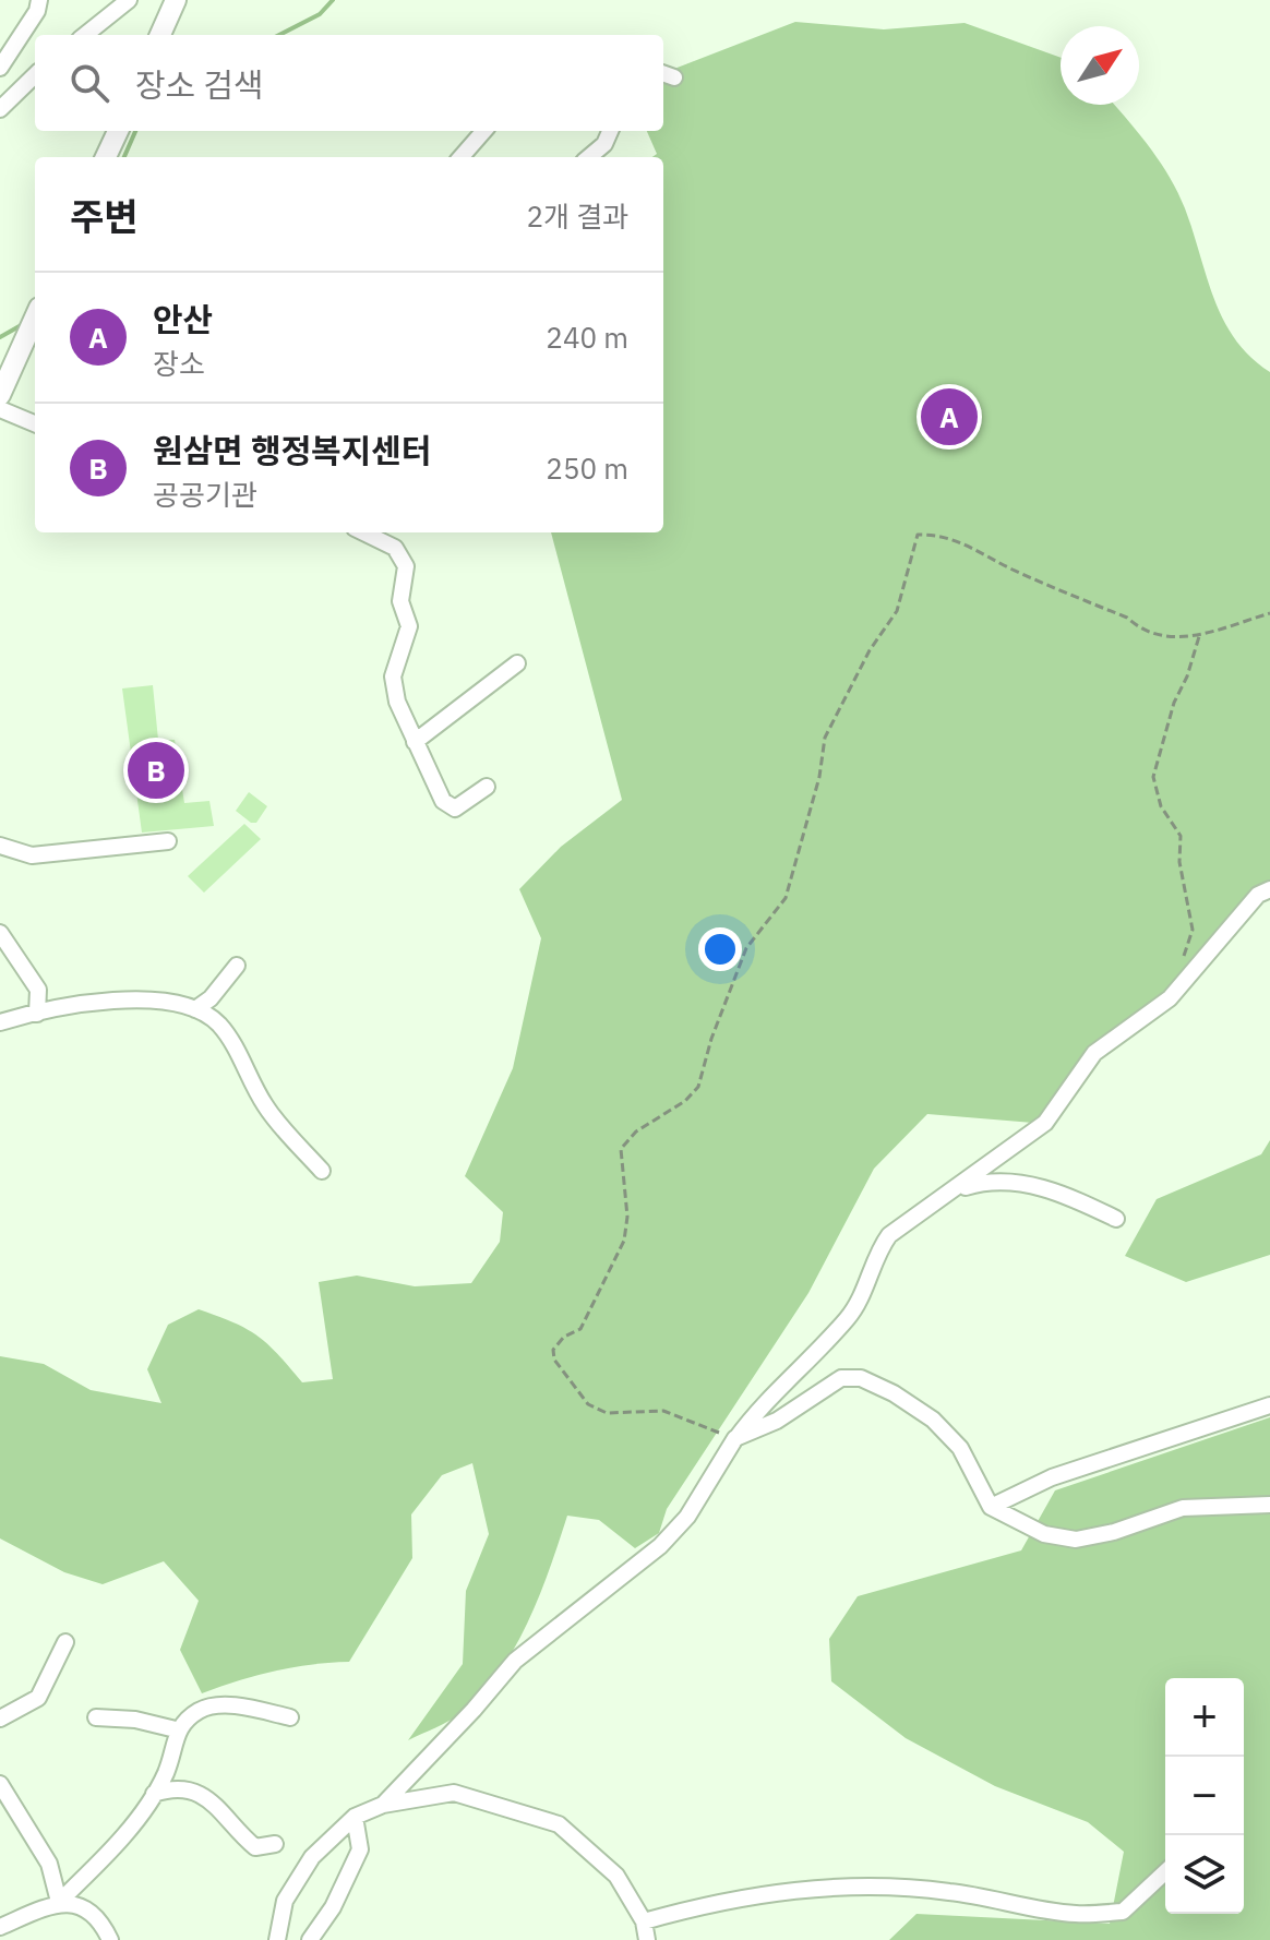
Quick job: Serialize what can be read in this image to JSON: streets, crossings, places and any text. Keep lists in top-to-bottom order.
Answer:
{
  "north": "top right",
  "page": {
    "search": "장소 검색",
    "heading": ["주변", "2개 결과"],
    "list": [
      {
        "mark": "A",
        "name": "안산",
        "note": "장소",
        "value": "240 m"
      },
      {
        "mark": "B",
        "name": "원삼면 행정복지센터",
        "note": "공공기관",
        "value": "250 m"
      }
    ],
    "pins": ["A", "B"],
    "map_buttons": ["+", "−"]
  }
}
